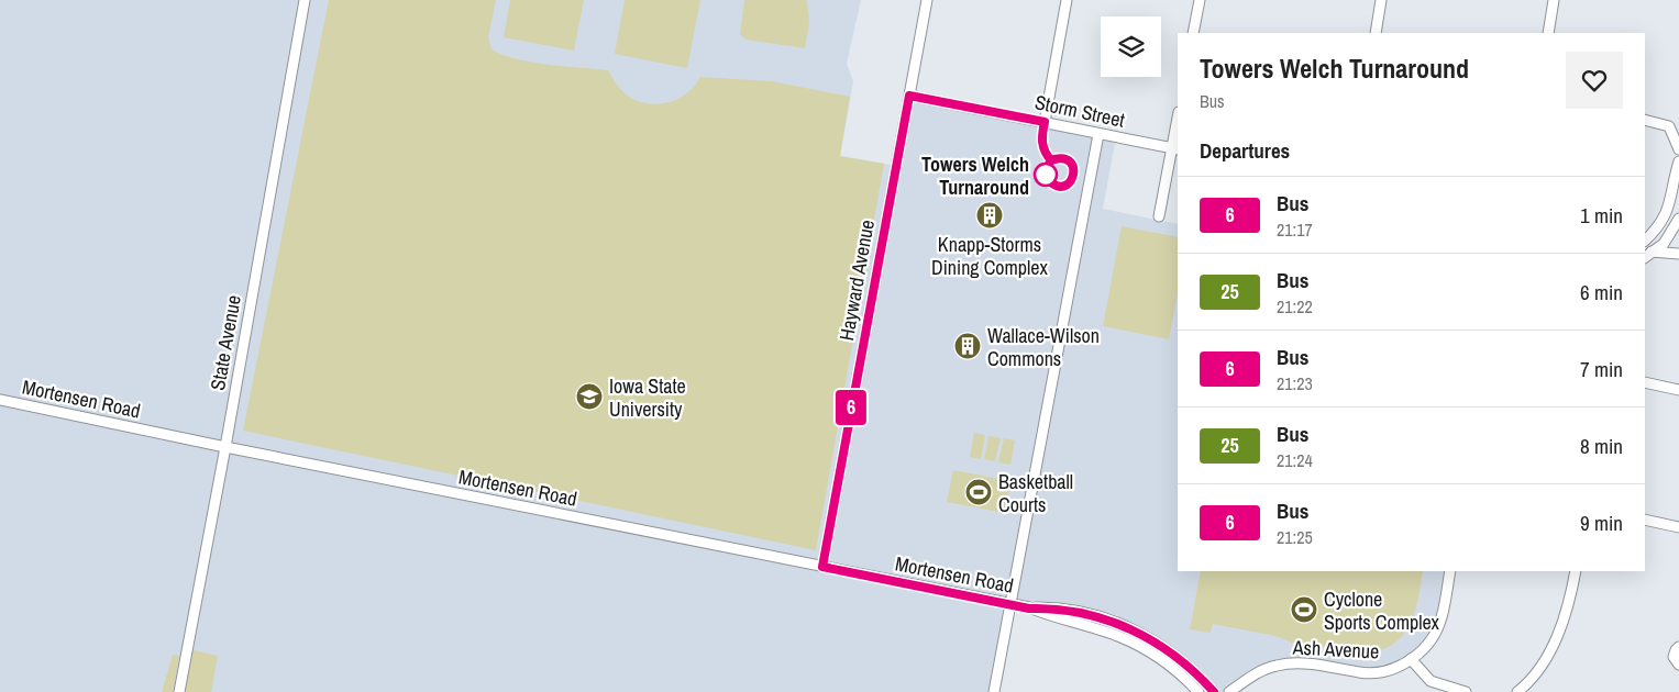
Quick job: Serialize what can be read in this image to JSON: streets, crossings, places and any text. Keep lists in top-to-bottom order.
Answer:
{
  "streets": {
    "street": [
      "Storm Street",
      "Hayward Avenue",
      "State Avenue",
      "Mortensen Road",
      "Ash Avenue"
    ]
  },
  "crossings": [
    ["Storm Street", "Hayward Avenue"],
    ["Hayward Avenue", "Mortensen Road"],
    ["State Avenue", "Mortensen Road"]
  ],
  "places": {
    "other": ["Towers Welch Turnaround"],
    "building": ["Knapp-Storms Dining Complex", "Wallace-Wilson Commons"],
    "school or university": ["Iowa State University"],
    "sports": ["Basketball Courts", "Cyclone Sports Complex"]
  },
  "lines": ["bus line 6"],
  "page": {
    "on_map": "6",
    "heading": [
      ["Towers Welch Turnaround", "Bus"],
      "Departures"
    ],
    "list": [
      {
        "mark": "6",
        "name": "Bus",
        "note": "21:17",
        "value": "1 min"
      },
      {
        "mark": "25",
        "name": "Bus",
        "note": "21:22",
        "value": "6 min"
      },
      {
        "mark": "6",
        "name": "Bus",
        "note": "21:23",
        "value": "7 min"
      },
      {
        "mark": "25",
        "name": "Bus",
        "note": "21:24",
        "value": "8 min"
      },
      {
        "mark": "6",
        "name": "Bus",
        "note": "21:25",
        "value": "9 min"
      }
    ]
  }
}
